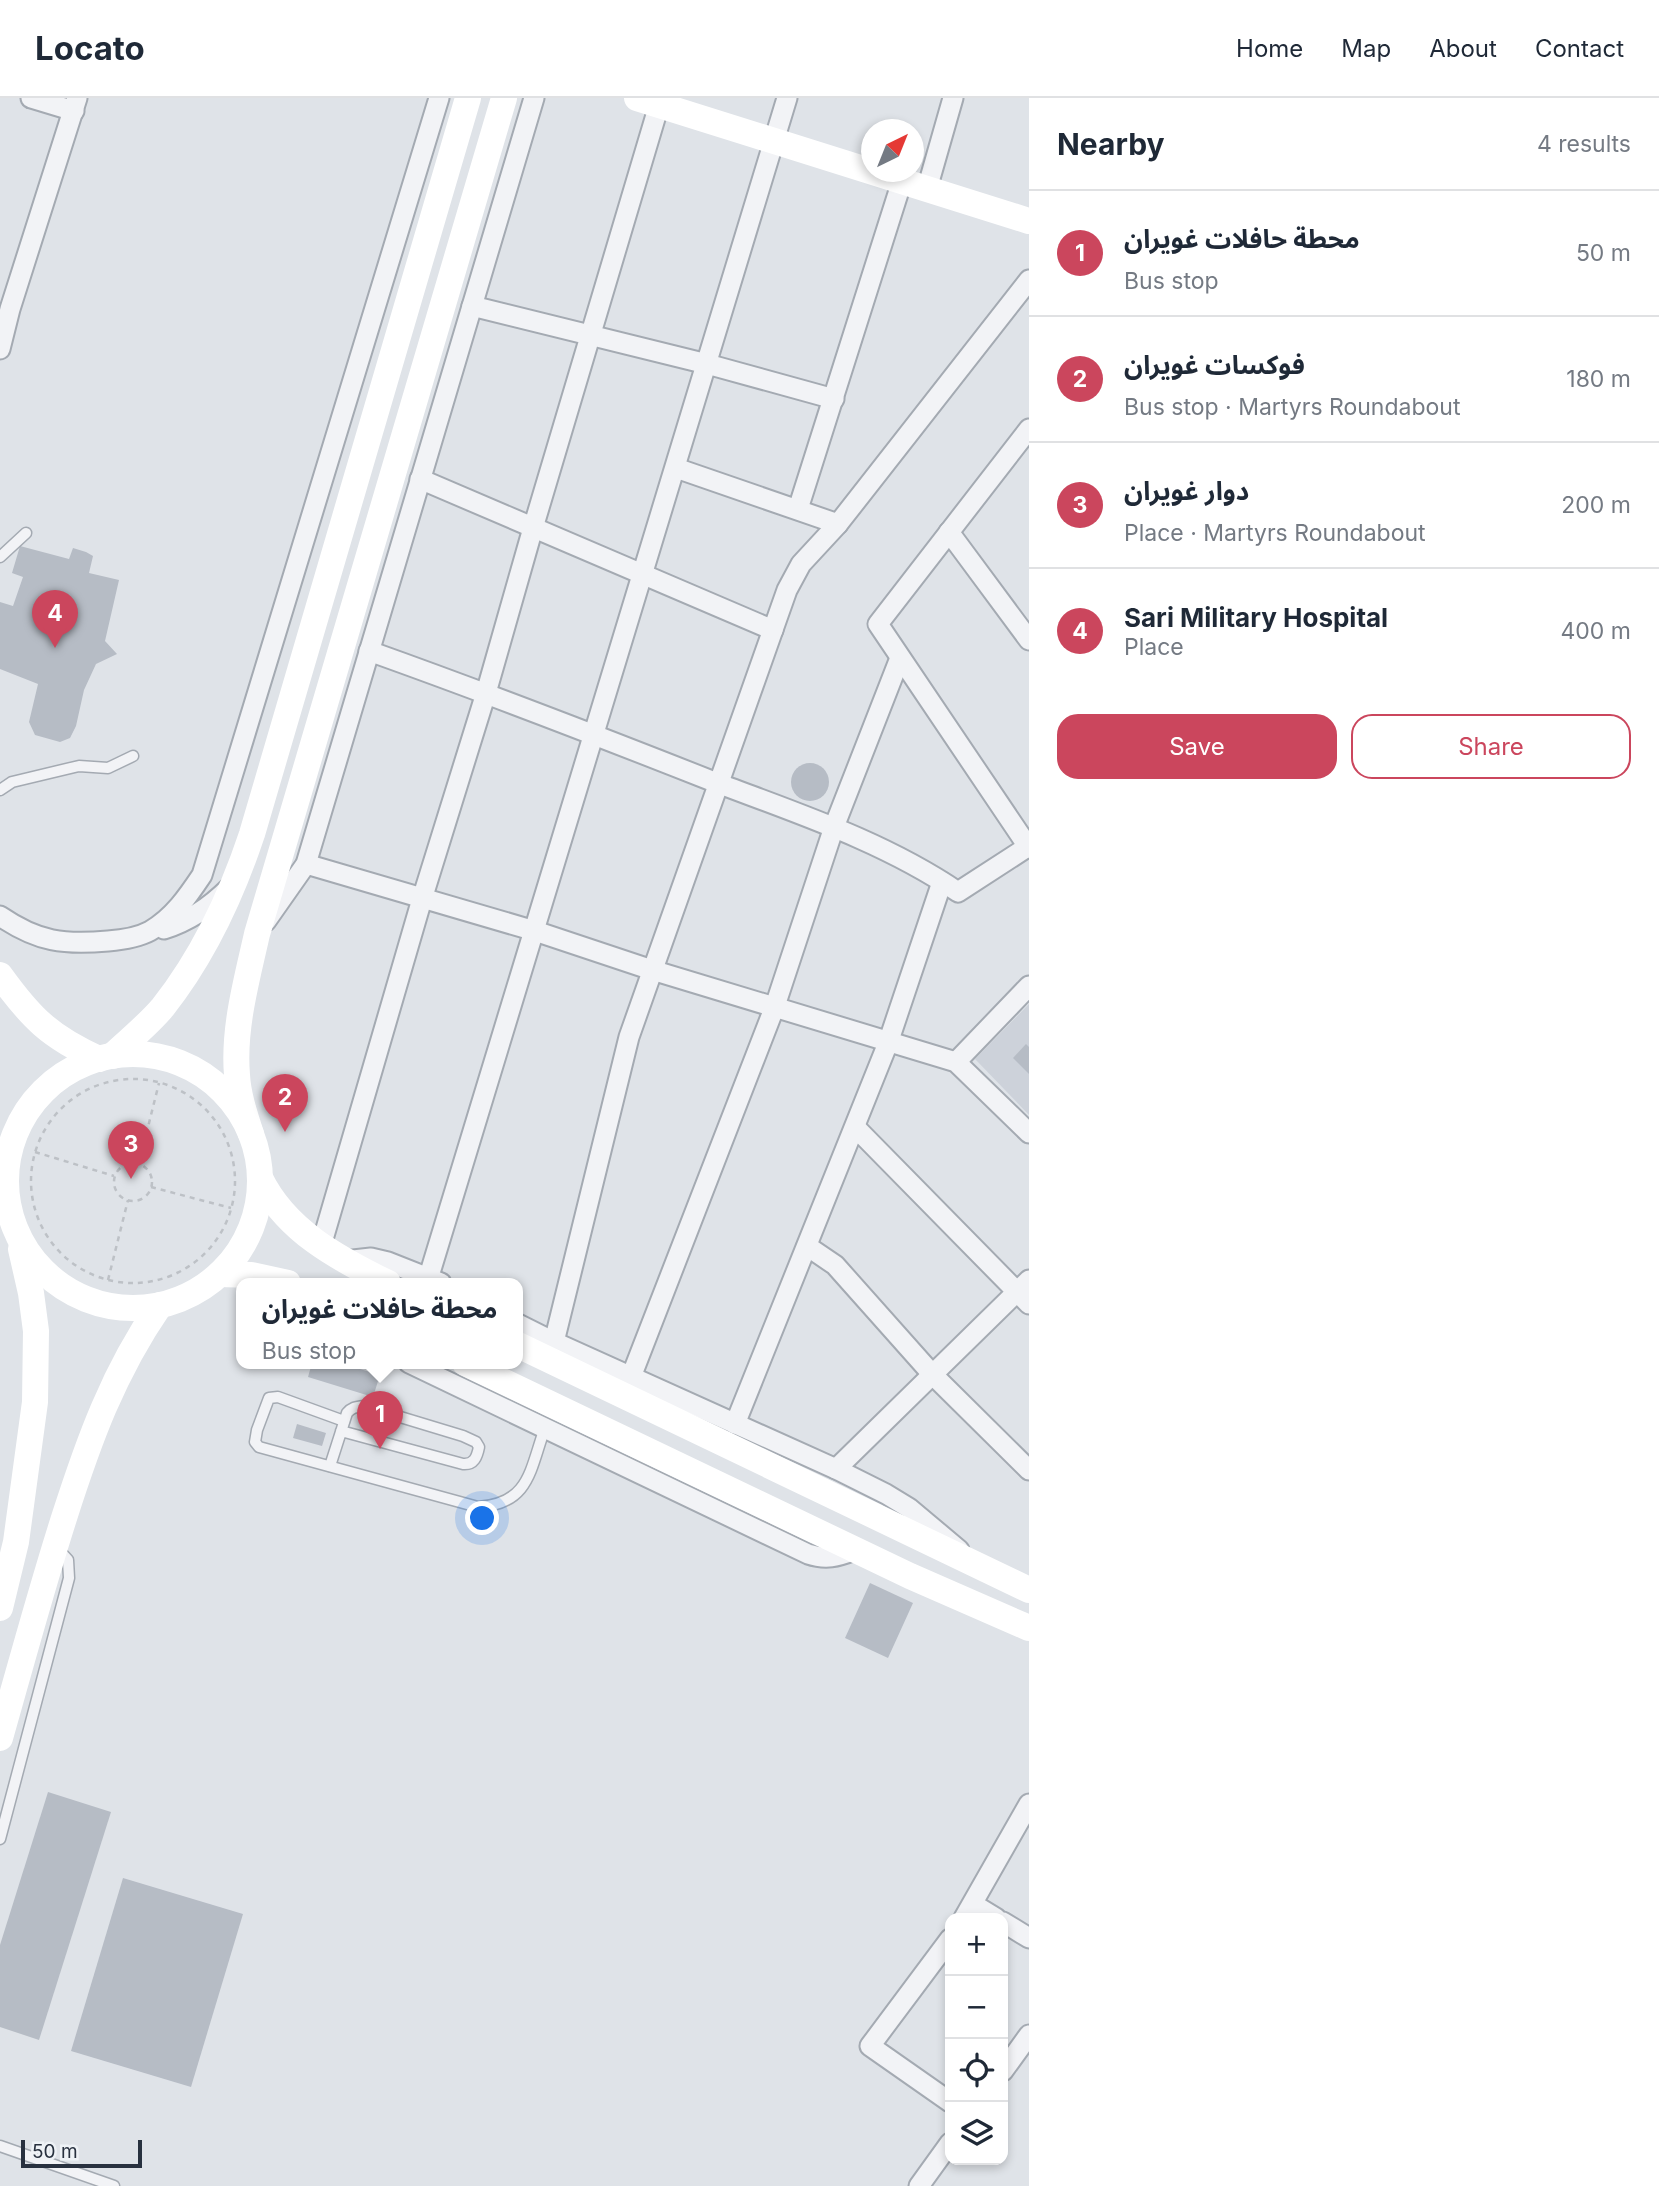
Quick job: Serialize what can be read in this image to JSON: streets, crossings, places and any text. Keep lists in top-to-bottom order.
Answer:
{
  "scale_bar": "50 m",
  "north": "top right",
  "page": {
    "header": "Locato",
    "nav": [
      "Home",
      "Map",
      "About",
      "Contact"
    ],
    "heading": ["Nearby", "4 results"],
    "list": [
      {
        "mark": "1",
        "name": "محطة حافلات غويران",
        "note": "Bus stop",
        "value": "50 m"
      },
      {
        "mark": "2",
        "name": "فوكسات غويران",
        "note": "Bus stop · Martyrs Roundabout",
        "value": "180 m"
      },
      {
        "mark": "3",
        "name": "دوار غويران",
        "note": "Place · Martyrs Roundabout",
        "value": "200 m"
      },
      {
        "mark": "4",
        "name": "Sari Military Hospital",
        "note": "Place",
        "value": "400 m"
      }
    ],
    "pins": [
      "4",
      "2",
      "3",
      "1"
    ],
    "buttons": ["Save", "Share"],
    "popup": ["محطة حافلات غويران", "Bus stop"],
    "map_buttons": ["+", "−"],
    "scale": "50 m"
  }
}
